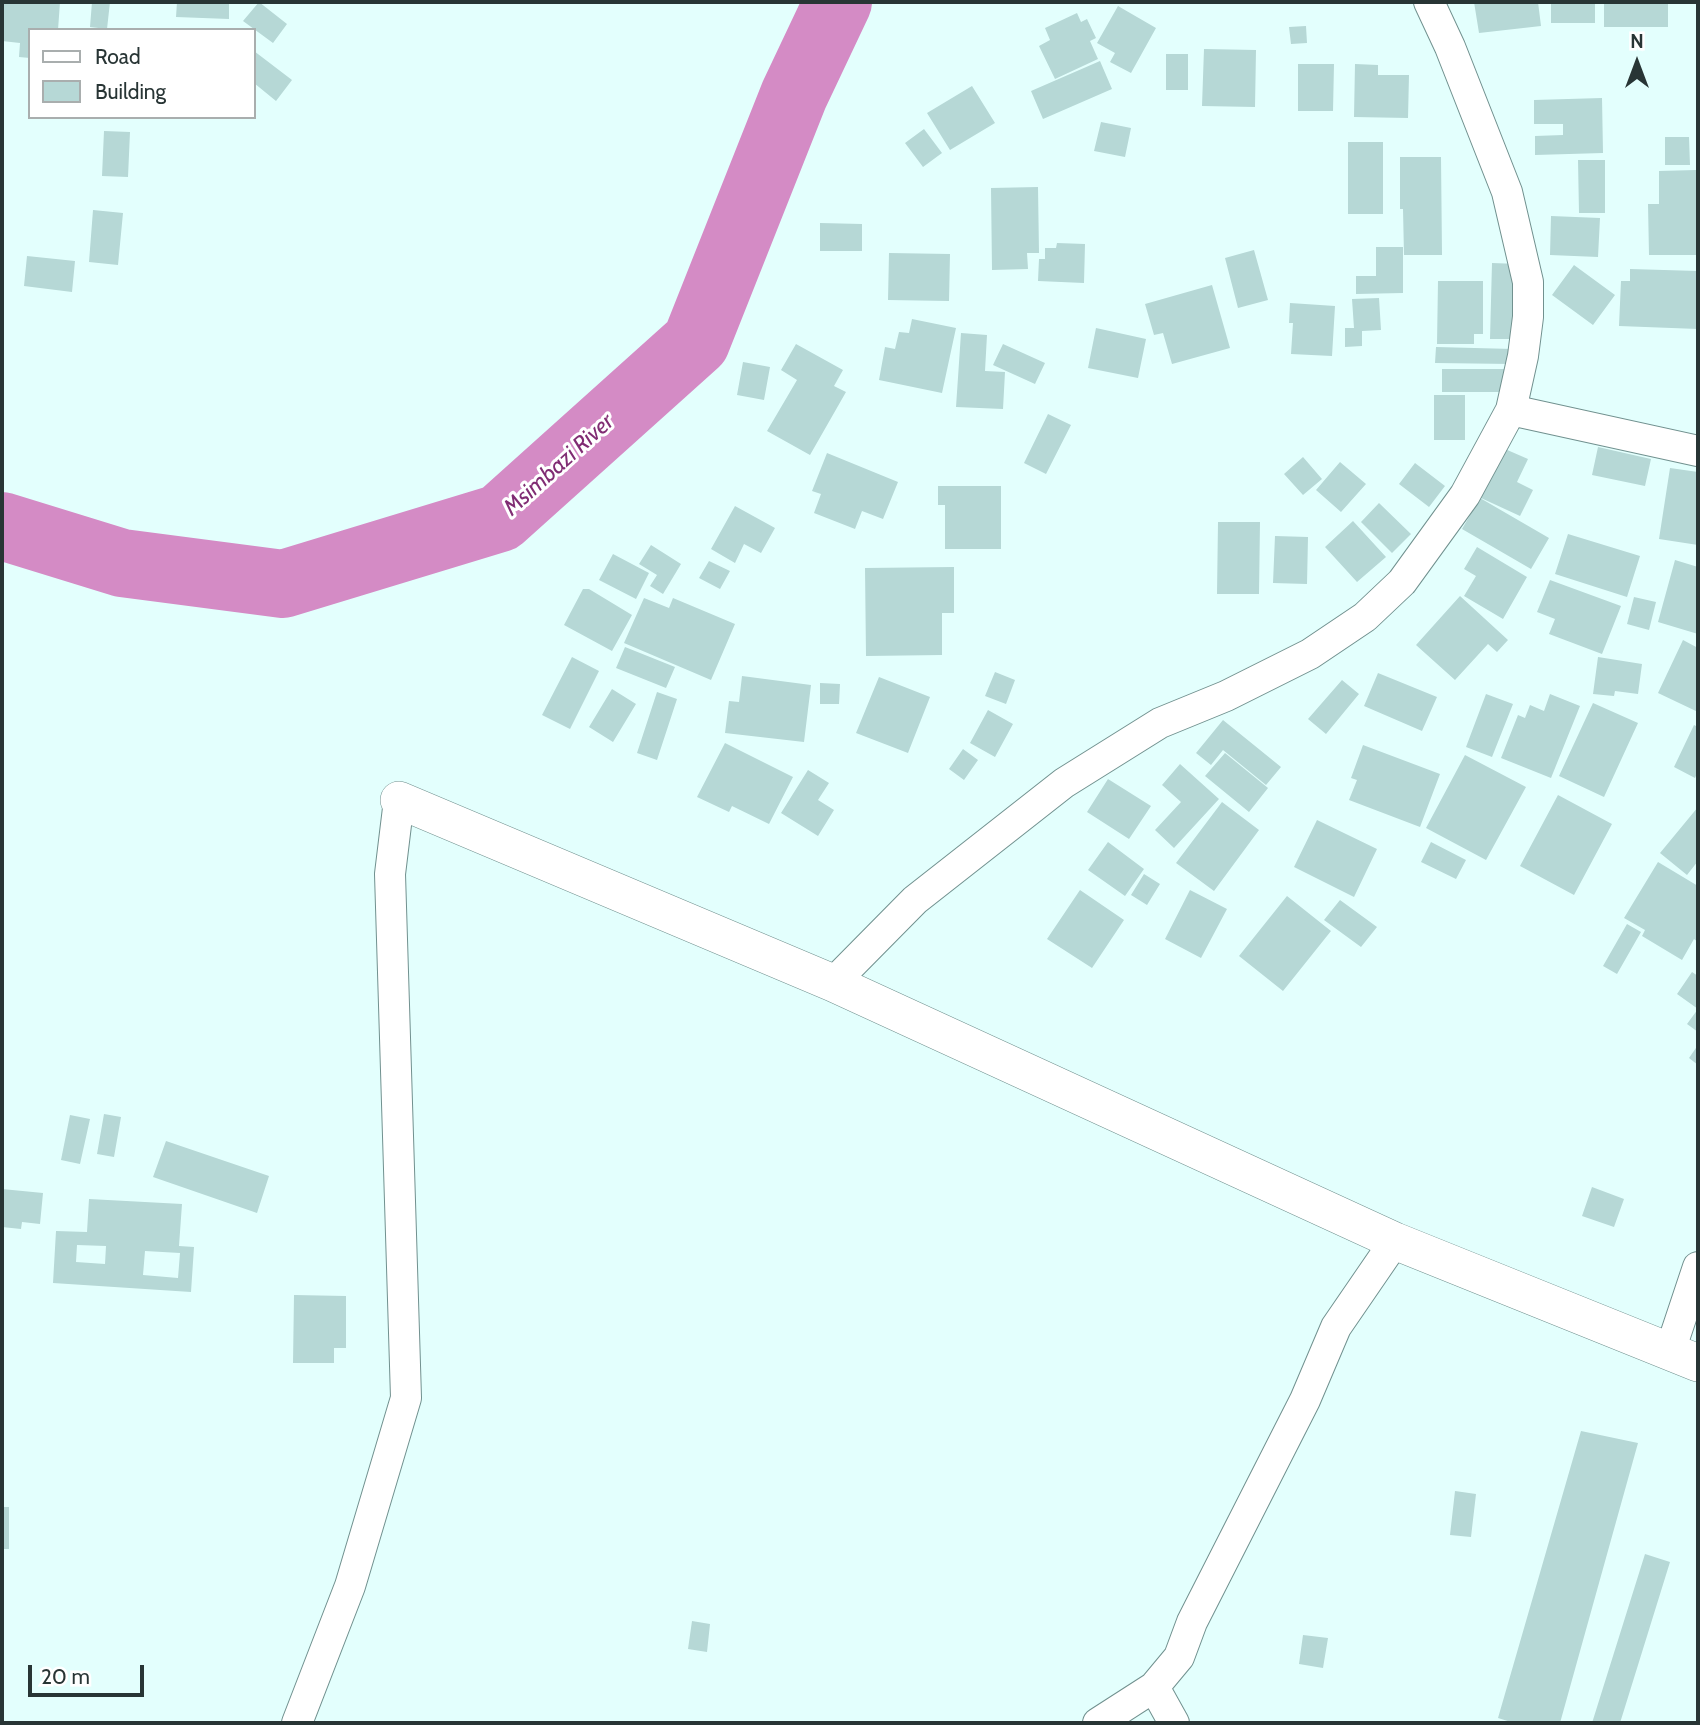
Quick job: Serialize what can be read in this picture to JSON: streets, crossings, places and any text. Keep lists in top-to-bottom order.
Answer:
{
  "water": ["Msimbazi River"],
  "legend": ["Road", "Building"],
  "scale_bar": "20 m",
  "north": "top"
}
